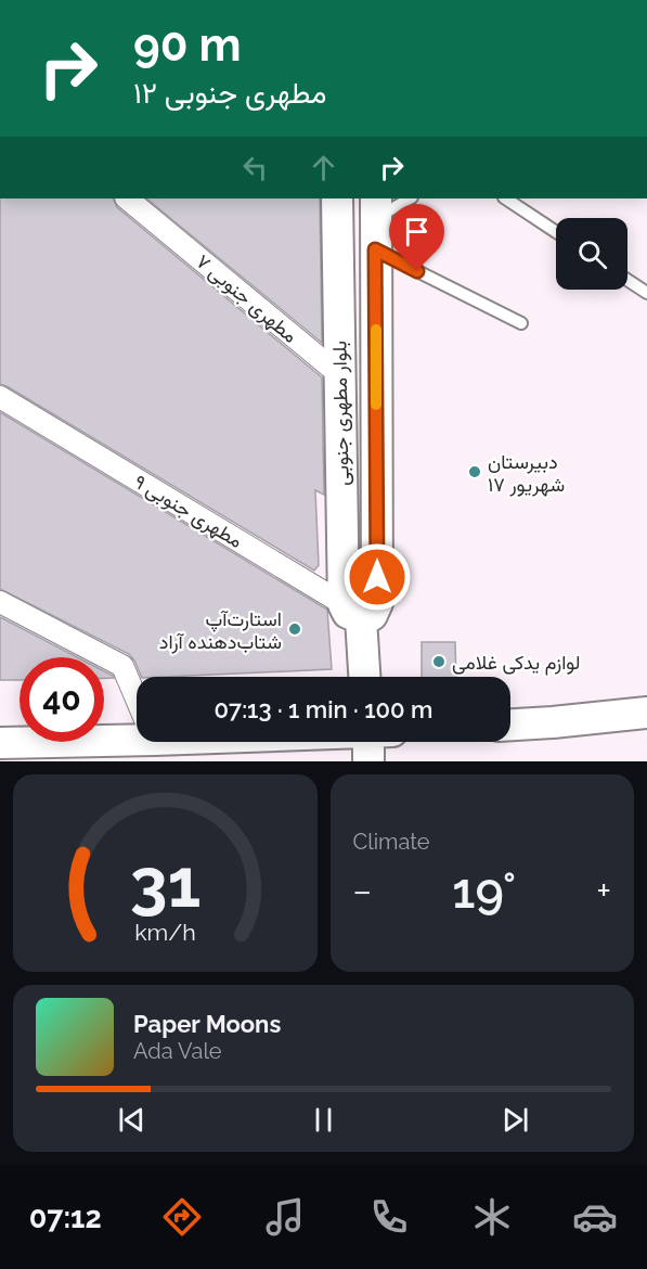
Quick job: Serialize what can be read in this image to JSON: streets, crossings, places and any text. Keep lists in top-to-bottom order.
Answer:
{
  "streets": {
    "street": ["مطهری جنوبی ۷", "بلوار مطهری جنوبی", "مطهری جنوبی ۹"]
  },
  "crossings": [
    ["مطهری جنوبی ۷", "بلوار مطهری جنوبی"],
    ["بلوار مطهری جنوبی", "مطهری جنوبی ۹"]
  ],
  "places": ["دبیرستان ۱۷ شهریور", "استارت‌آپ شتاب‌دهنده آراد", "لوازم یدکی غلامی"],
  "page": {
    "turn": ["90 m", "مطهری جنوبی ۱۲"],
    "limit": "40",
    "trip": "07:13 · 1 min · 100 m",
    "tile": "Climate",
    "heat": ["−", "19°", "+"],
    "song": ["Paper Moons", "Ada Vale"],
    "tabs": "07:12",
    "gauge": ["31", "km/h"]
  }
}
